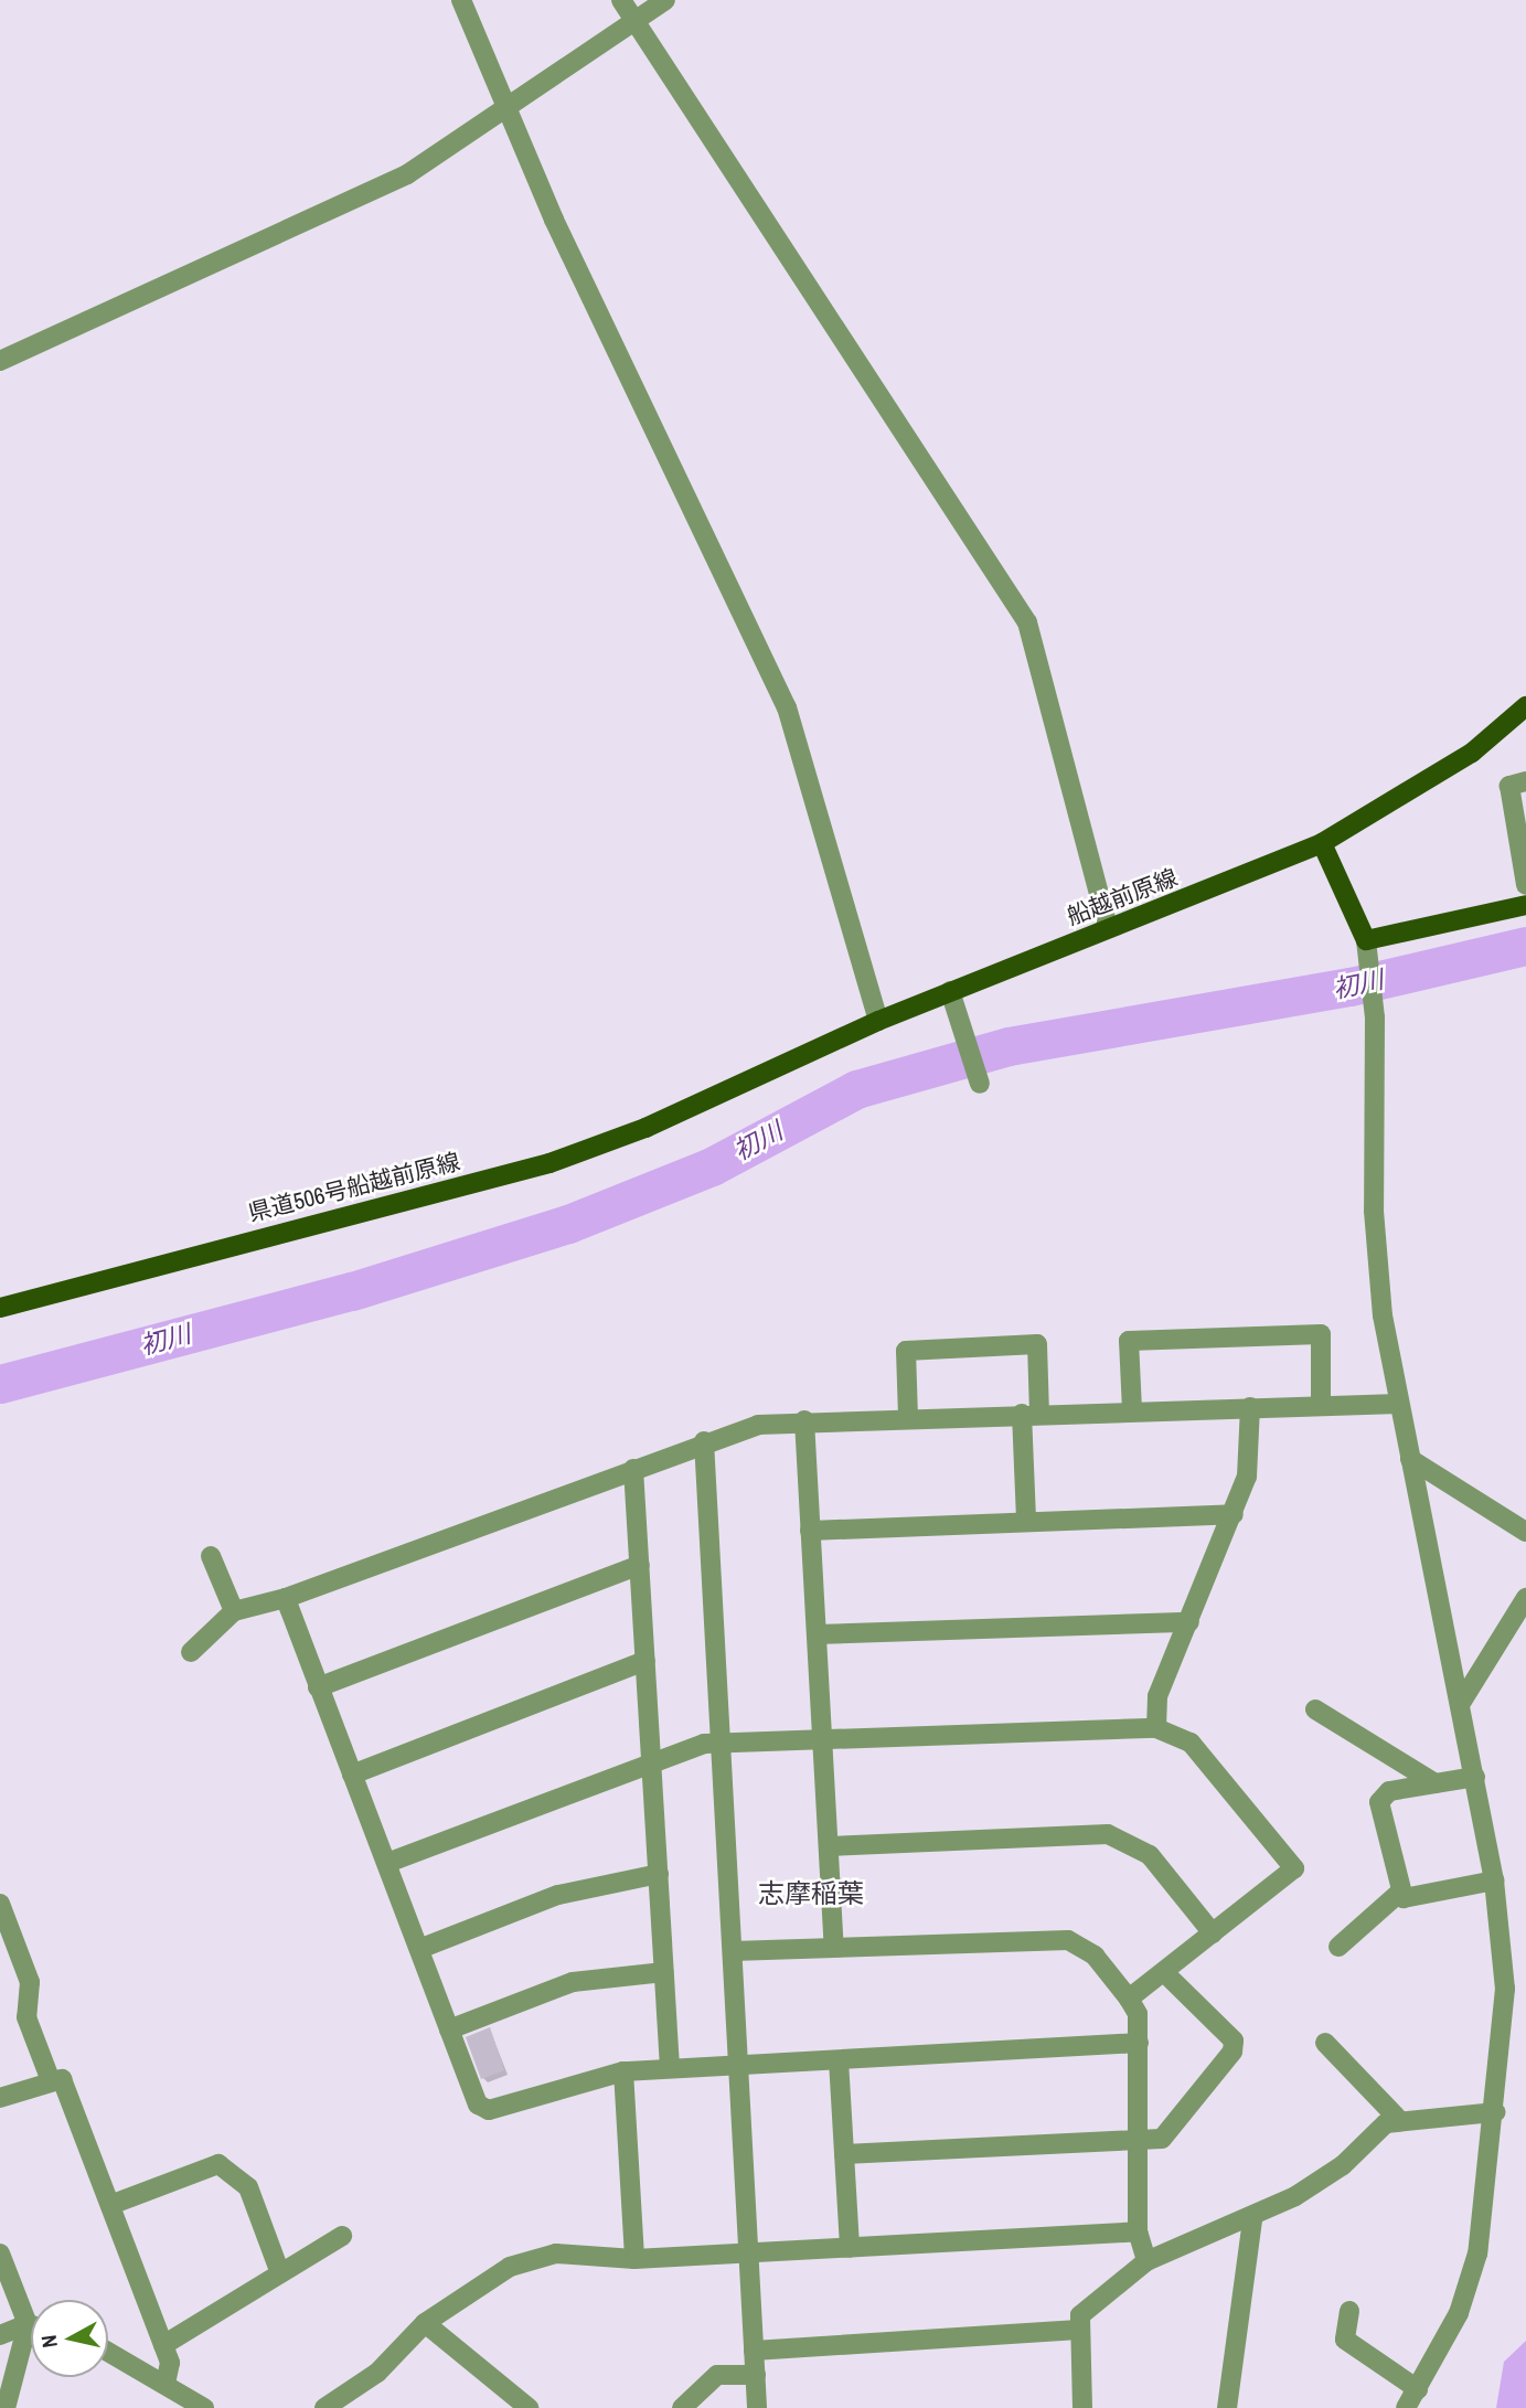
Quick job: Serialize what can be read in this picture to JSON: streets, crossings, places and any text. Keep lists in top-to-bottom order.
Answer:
{
  "streets": {
    "main road": ["船越前原線", "県道506号船越前原線"]
  },
  "crossings": [
    ["船越前原線", "県道506号船越前原線"]
  ],
  "districts": ["志摩稲葉"],
  "water": ["初川"],
  "north": "left"
}
